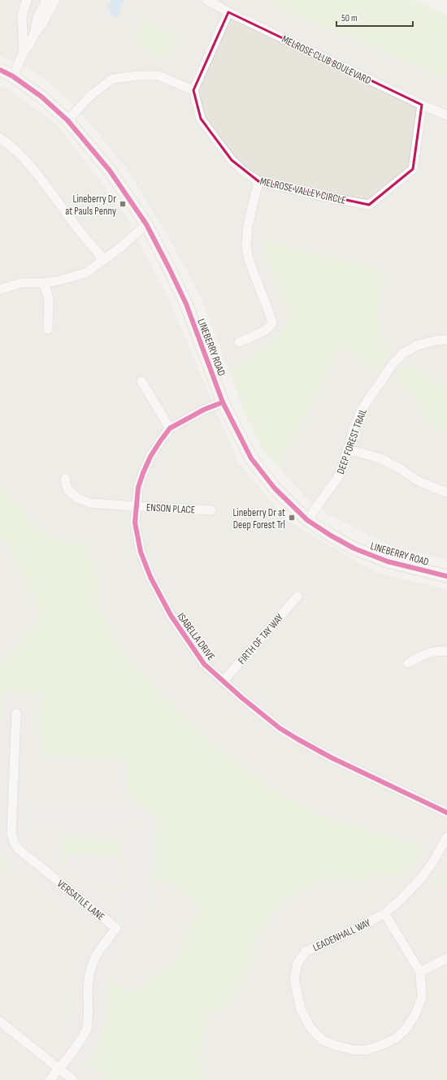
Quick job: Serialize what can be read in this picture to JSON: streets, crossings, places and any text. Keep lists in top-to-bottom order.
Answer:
{
  "streets": {
    "street": [
      "MELROSE CLUB BOULEVARD",
      "MELROSE VALLEY CIRCLE",
      "LINEBERRY ROAD",
      "DEEP FOREST TRAIL",
      "ENSON PLACE",
      "ISABELLA DRIVE",
      "FIRTH OF TAY WAY",
      "VERSATILE LANE",
      "LEADENHALL WAY"
    ]
  },
  "crossings": [
    ["MELROSE CLUB BOULEVARD", "MELROSE VALLEY CIRCLE"],
    ["LINEBERRY ROAD", "DEEP FOREST TRAIL"],
    ["LINEBERRY ROAD", "ISABELLA DRIVE"],
    ["ENSON PLACE", "ISABELLA DRIVE"],
    ["ISABELLA DRIVE", "FIRTH OF TAY WAY"]
  ],
  "places": {
    "transit": ["Lineberry Dr at Pauls Penny", "Lineberry Dr at Deep Forest Trl"]
  },
  "scale_bar": "50 m"
}
